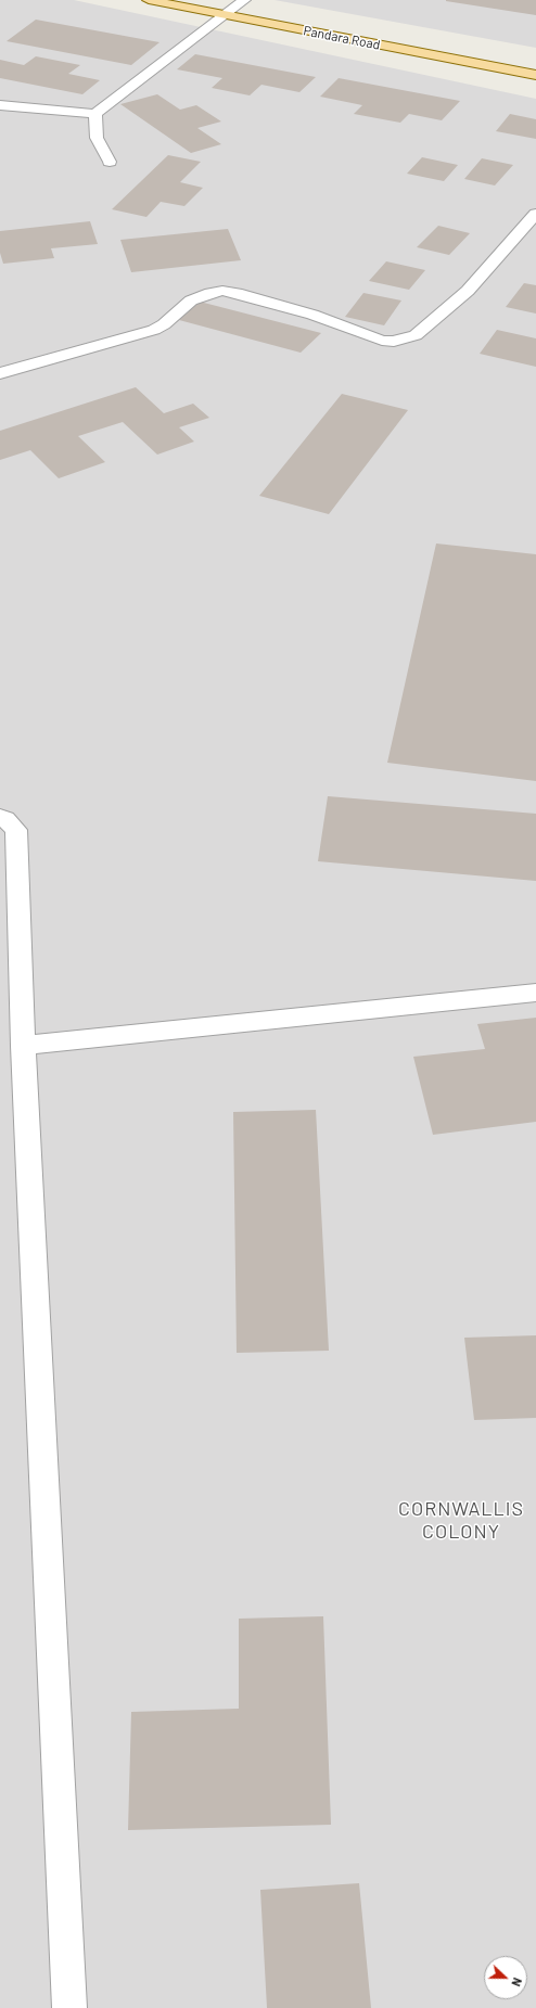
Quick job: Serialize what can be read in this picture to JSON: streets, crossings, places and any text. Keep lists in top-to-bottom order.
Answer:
{
  "streets": {
    "main road": ["Pandara Road"]
  },
  "districts": ["CORNWALLIS COLONY"],
  "north": "right"
}
